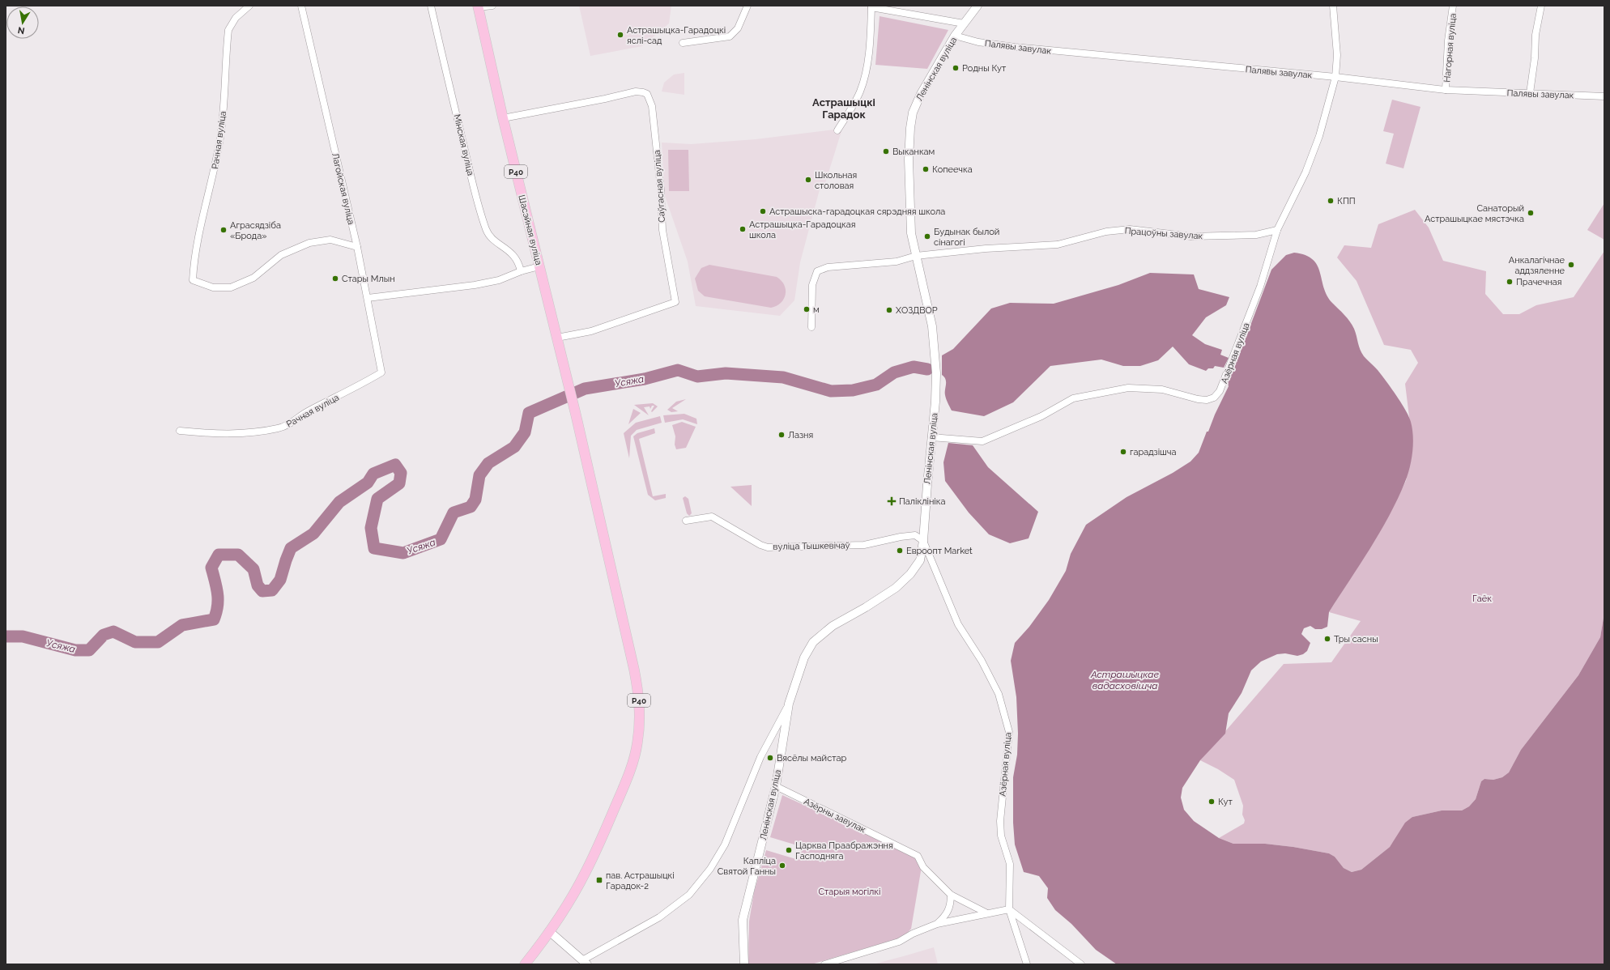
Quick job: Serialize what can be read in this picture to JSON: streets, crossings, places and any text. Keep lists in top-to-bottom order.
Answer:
{
  "streets": {
    "main road": ["Р40", "Шасэйная вуліца"],
    "street": [
      "Палявы завулак",
      "Нагорная вуліца",
      "Ленінская вуліца",
      "Рачная вуліца",
      "Мінская вуліца",
      "Саўгасная вуліца",
      "Лагойская вуліца",
      "Працоўны завулак",
      "Азёрная вуліца",
      "вуліца Тышкевічаў",
      "Азёрны завулак"
    ]
  },
  "crossings": [
    ["Палявы завулак", "Нагорная вуліца"],
    ["Палявы завулак", "Ленінская вуліца"],
    ["Палявы завулак", "Азёрная вуліца"],
    ["Ленінская вуліца", "Працоўны завулак"],
    ["Ленінская вуліца", "Азёрная вуліца"],
    ["Ленінская вуліца", "вуліца Тышкевічаў"],
    ["Ленінская вуліца", "Азёрны завулак"],
    ["Рачная вуліца", "Лагойская вуліца"],
    ["Р40", "Шасэйная вуліца"],
    ["Саўгасная вуліца", "Шасэйная вуліца"],
    ["Працоўны завулак", "Азёрная вуліца"],
    ["Азёрная вуліца", "вуліца Тышкевічаў"]
  ],
  "districts": ["Астрашыцкі Гарадок"],
  "water": ["Усяжа", "Астрашыцкае вадасховішча"],
  "parks": ["Гаёк", "Старыя могілкі"],
  "places": {
    "other": [
      "Астрашыцка-Гарадоцкі яслі-сад",
      "Родны Кут",
      "Выканкам",
      "Копеечка",
      "Школьная столовая",
      "КПП",
      "Астрашыска-гарадоцкая сярэдняя школа",
      "Санаторый Астрашыцкае мястэчка",
      "Астрашыцка-Гарадоцкая школа",
      "Аграсядзіба «Брода»",
      "Будынак былой сінагогі",
      "Анкалагічнае аддзяленне",
      "Стары Млын",
      "Прачечная",
      "м",
      "ХОЗДВОР",
      "Лазня",
      "гарадзішча",
      "Евроопт Market",
      "Тры сасны",
      "Вясёлы майстар",
      "Кут",
      "Царква Праабражэння Гасподняга",
      "Капліца Святой Ганны"
    ],
    "health": ["Паліклініка"],
    "transit": ["пав. Астрашыцкі Гарадок-2"]
  },
  "north": "bottom"
}
